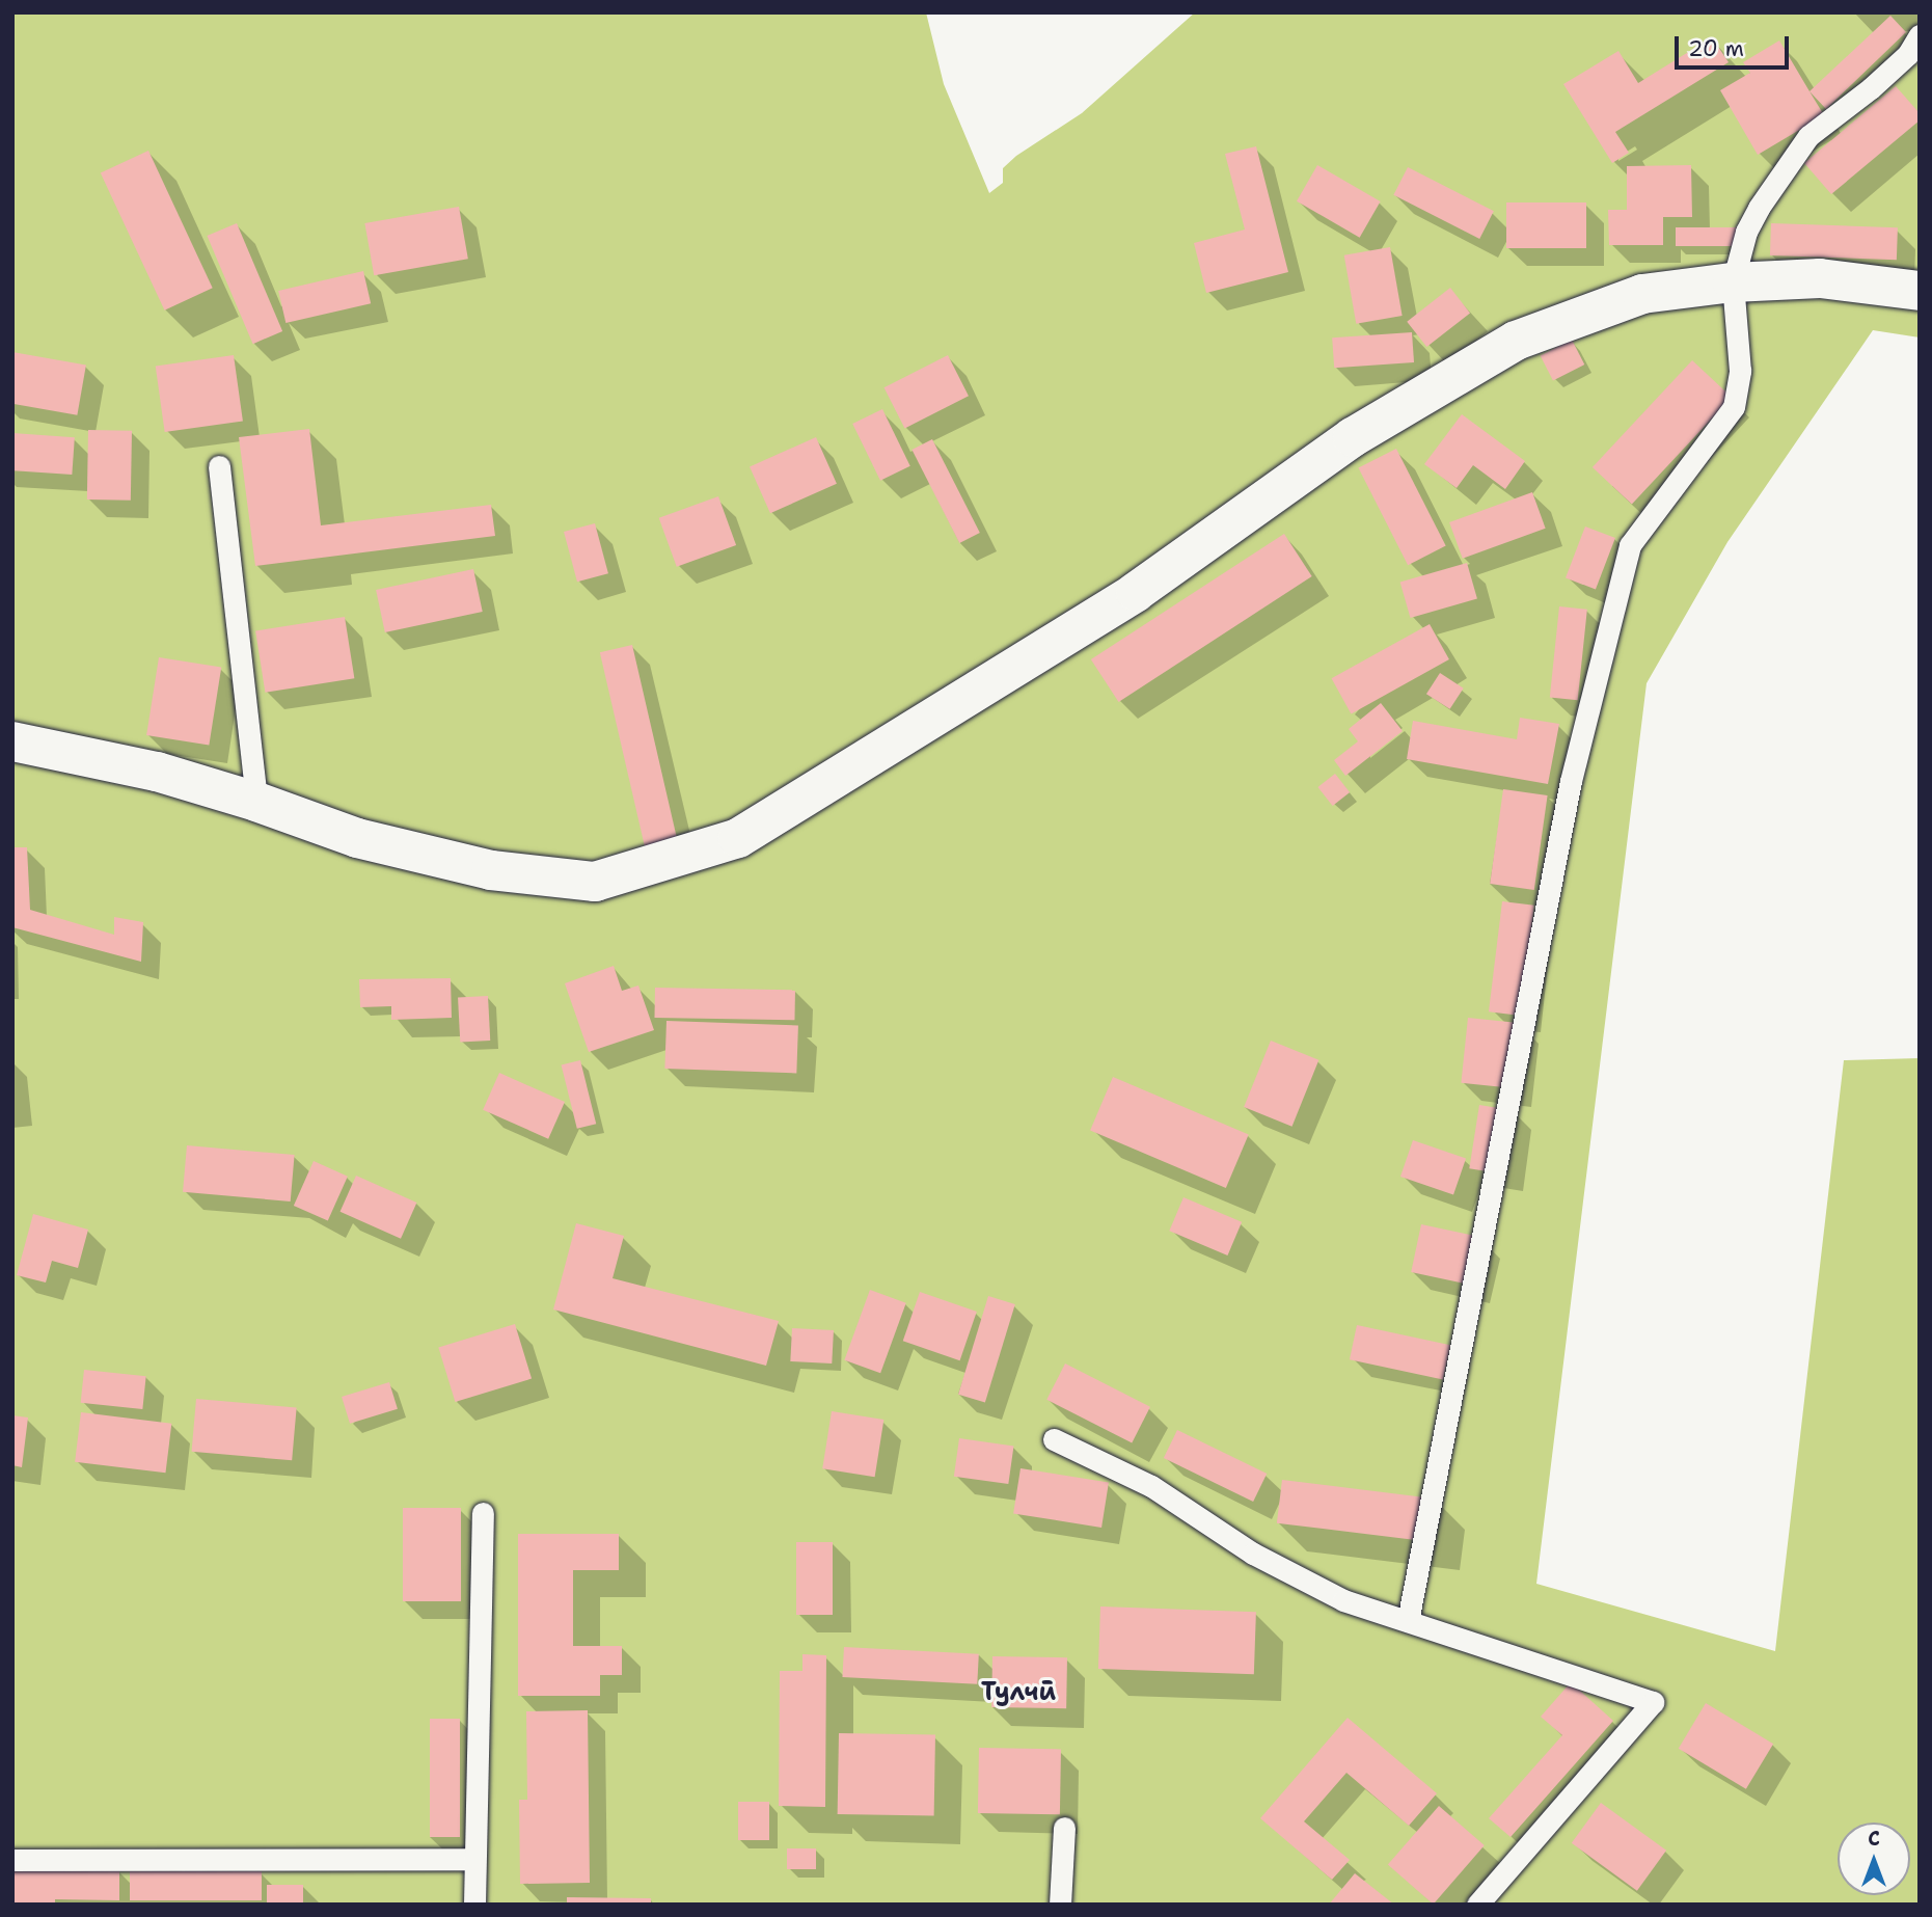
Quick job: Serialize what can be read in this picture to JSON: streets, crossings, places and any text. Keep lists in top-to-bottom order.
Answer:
{
  "districts": ["Тулчӣ"],
  "scale_bar": "20 m",
  "north": "top"
}
